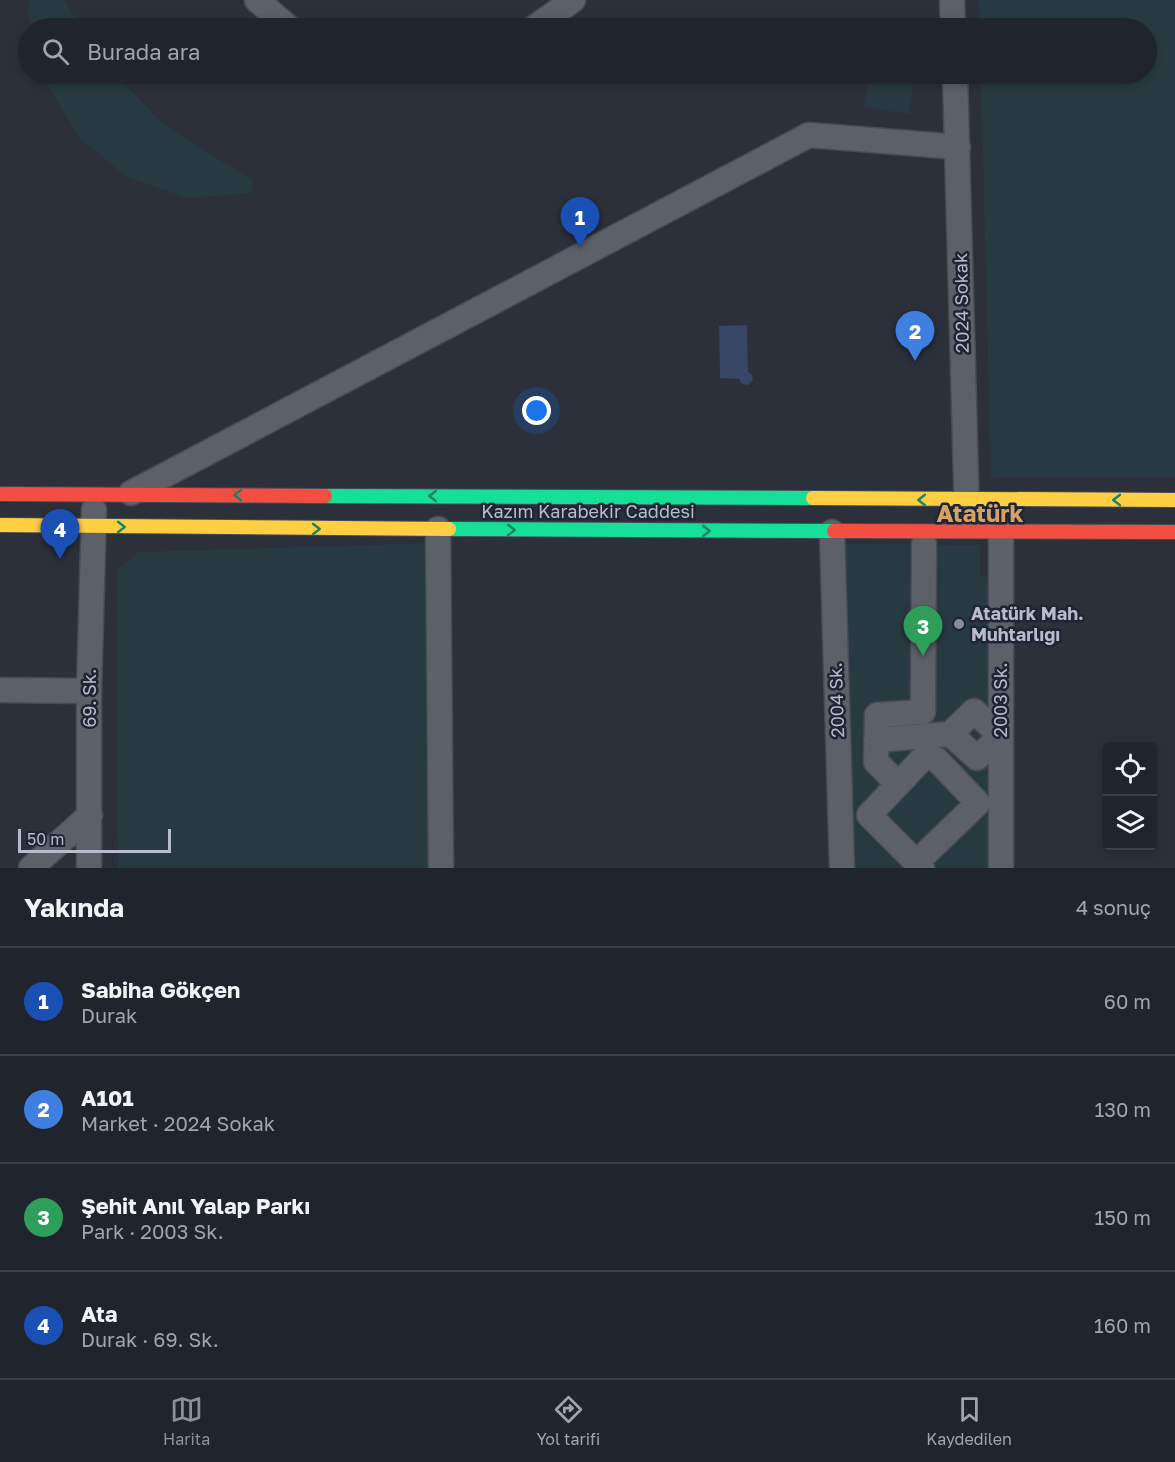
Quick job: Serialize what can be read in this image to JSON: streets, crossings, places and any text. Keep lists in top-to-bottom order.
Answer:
{
  "streets": {
    "street": [
      "2024 Sokak",
      "Kazım Karabekir Caddesi",
      "69. Sk.",
      "2004 Sk.",
      "2003 Sk."
    ]
  },
  "crossings": [
    ["2024 Sokak", "Kazım Karabekir Caddesi"],
    ["Kazım Karabekir Caddesi", "69. Sk."],
    ["Kazım Karabekir Caddesi", "2004 Sk."],
    ["Kazım Karabekir Caddesi", "2003 Sk."]
  ],
  "districts": ["Atatürk"],
  "places": ["Atatürk Mah. Muhtarlığı"],
  "scale_bar": "50 m",
  "page": {
    "search": "Burada ara",
    "pins": [
      "1",
      "2",
      "4",
      "3"
    ],
    "scale": "50 m",
    "heading": ["Yakında", "4 sonuç"],
    "list": [
      {
        "mark": "1",
        "name": "Sabiha Gökçen",
        "note": "Durak",
        "value": "60 m"
      },
      {
        "mark": "2",
        "name": "A101",
        "note": "Market · 2024 Sokak",
        "value": "130 m"
      },
      {
        "mark": "3",
        "name": "Şehit Anıl Yalap Parkı",
        "note": "Park · 2003 Sk.",
        "value": "150 m"
      },
      {
        "mark": "4",
        "name": "Ata",
        "note": "Durak · 69. Sk.",
        "value": "160 m"
      }
    ],
    "nav": ["Harita", "Yol tarifi", "Kaydedilen"]
  }
}
